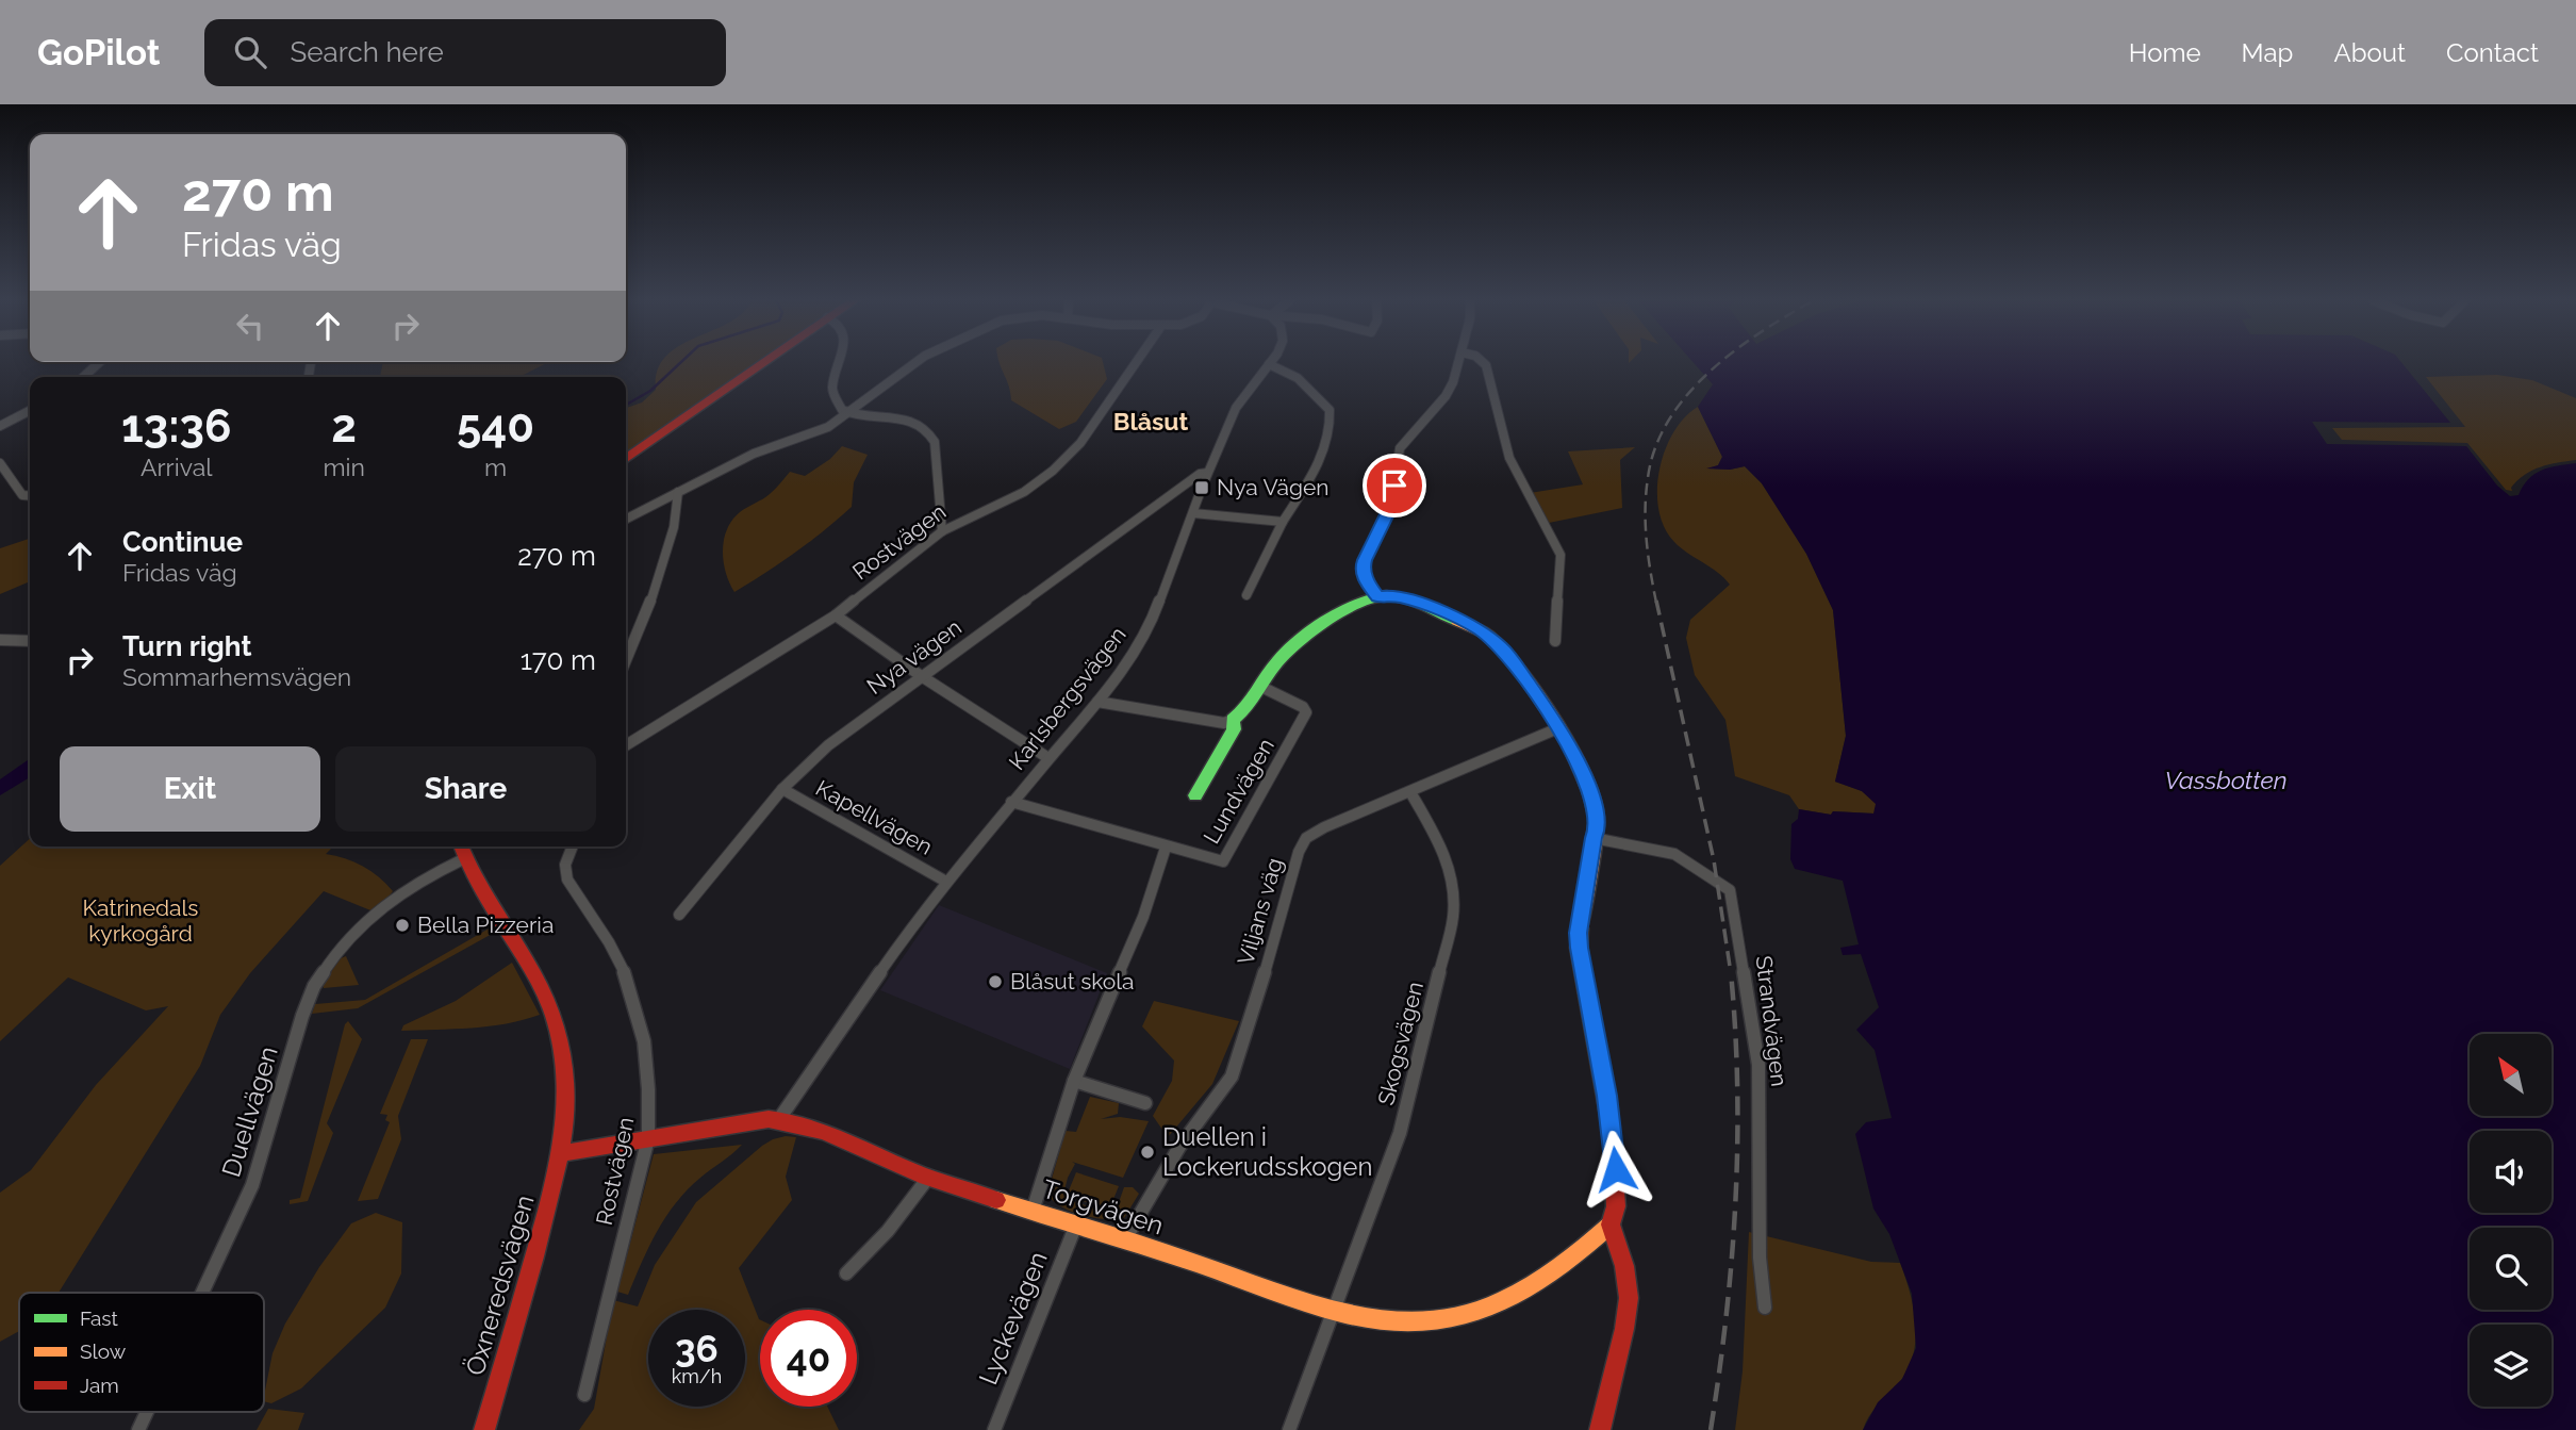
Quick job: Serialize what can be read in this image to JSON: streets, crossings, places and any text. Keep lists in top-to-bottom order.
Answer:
{
  "streets": {
    "street": [
      "Rostvägen",
      "Nya vägen",
      "Karlsbergsvägen",
      "Lundvägen",
      "Kapellvägen",
      "Viljans väg",
      "Strandvägen",
      "Skogsvägen",
      "Duellvägen",
      "Torgvägen",
      "Öxneredsvägen",
      "Lyckevägen"
    ]
  },
  "crossings": [
    ["Rostvägen", "Torgvägen"],
    ["Nya vägen", "Karlsbergsvägen"],
    ["Nya vägen", "Kapellvägen"],
    ["Karlsbergsvägen", "Lundvägen"],
    ["Karlsbergsvägen", "Kapellvägen"],
    ["Karlsbergsvägen", "Torgvägen"],
    ["Viljans väg", "Skogsvägen"],
    ["Viljans väg", "Torgvägen"],
    ["Skogsvägen", "Torgvägen"],
    ["Duellvägen", "Öxneredsvägen"],
    ["Torgvägen", "Öxneredsvägen"],
    ["Torgvägen", "Lyckevägen"]
  ],
  "districts": ["Blåsut"],
  "water": ["Vassbotten"],
  "parks": ["Katrinedals kyrkogård"],
  "places": {
    "transit": ["Nya Vägen"],
    "other": ["Bella Pizzeria", "Blåsut skola", "Duellen i Lockerudsskogen"]
  },
  "legend": ["Fast", "Slow", "Jam"],
  "north": "top left",
  "page": {
    "header": "GoPilot",
    "search": "Search here",
    "nav": [
      "Home",
      "Map",
      "About",
      "Contact"
    ],
    "turn": ["270 m", "Fridas väg"],
    "eta": [
      "13:36",
      "Arrival",
      "2",
      "min",
      "540",
      "m"
    ],
    "list": [
      {
        "name": "Continue",
        "note": "Fridas väg",
        "value": "270 m"
      },
      {
        "name": "Turn right",
        "note": "Sommarhemsvägen",
        "value": "170 m"
      }
    ],
    "buttons": ["Exit", "Share"],
    "speed": "36 km/h",
    "limit": "40"
  }
}
